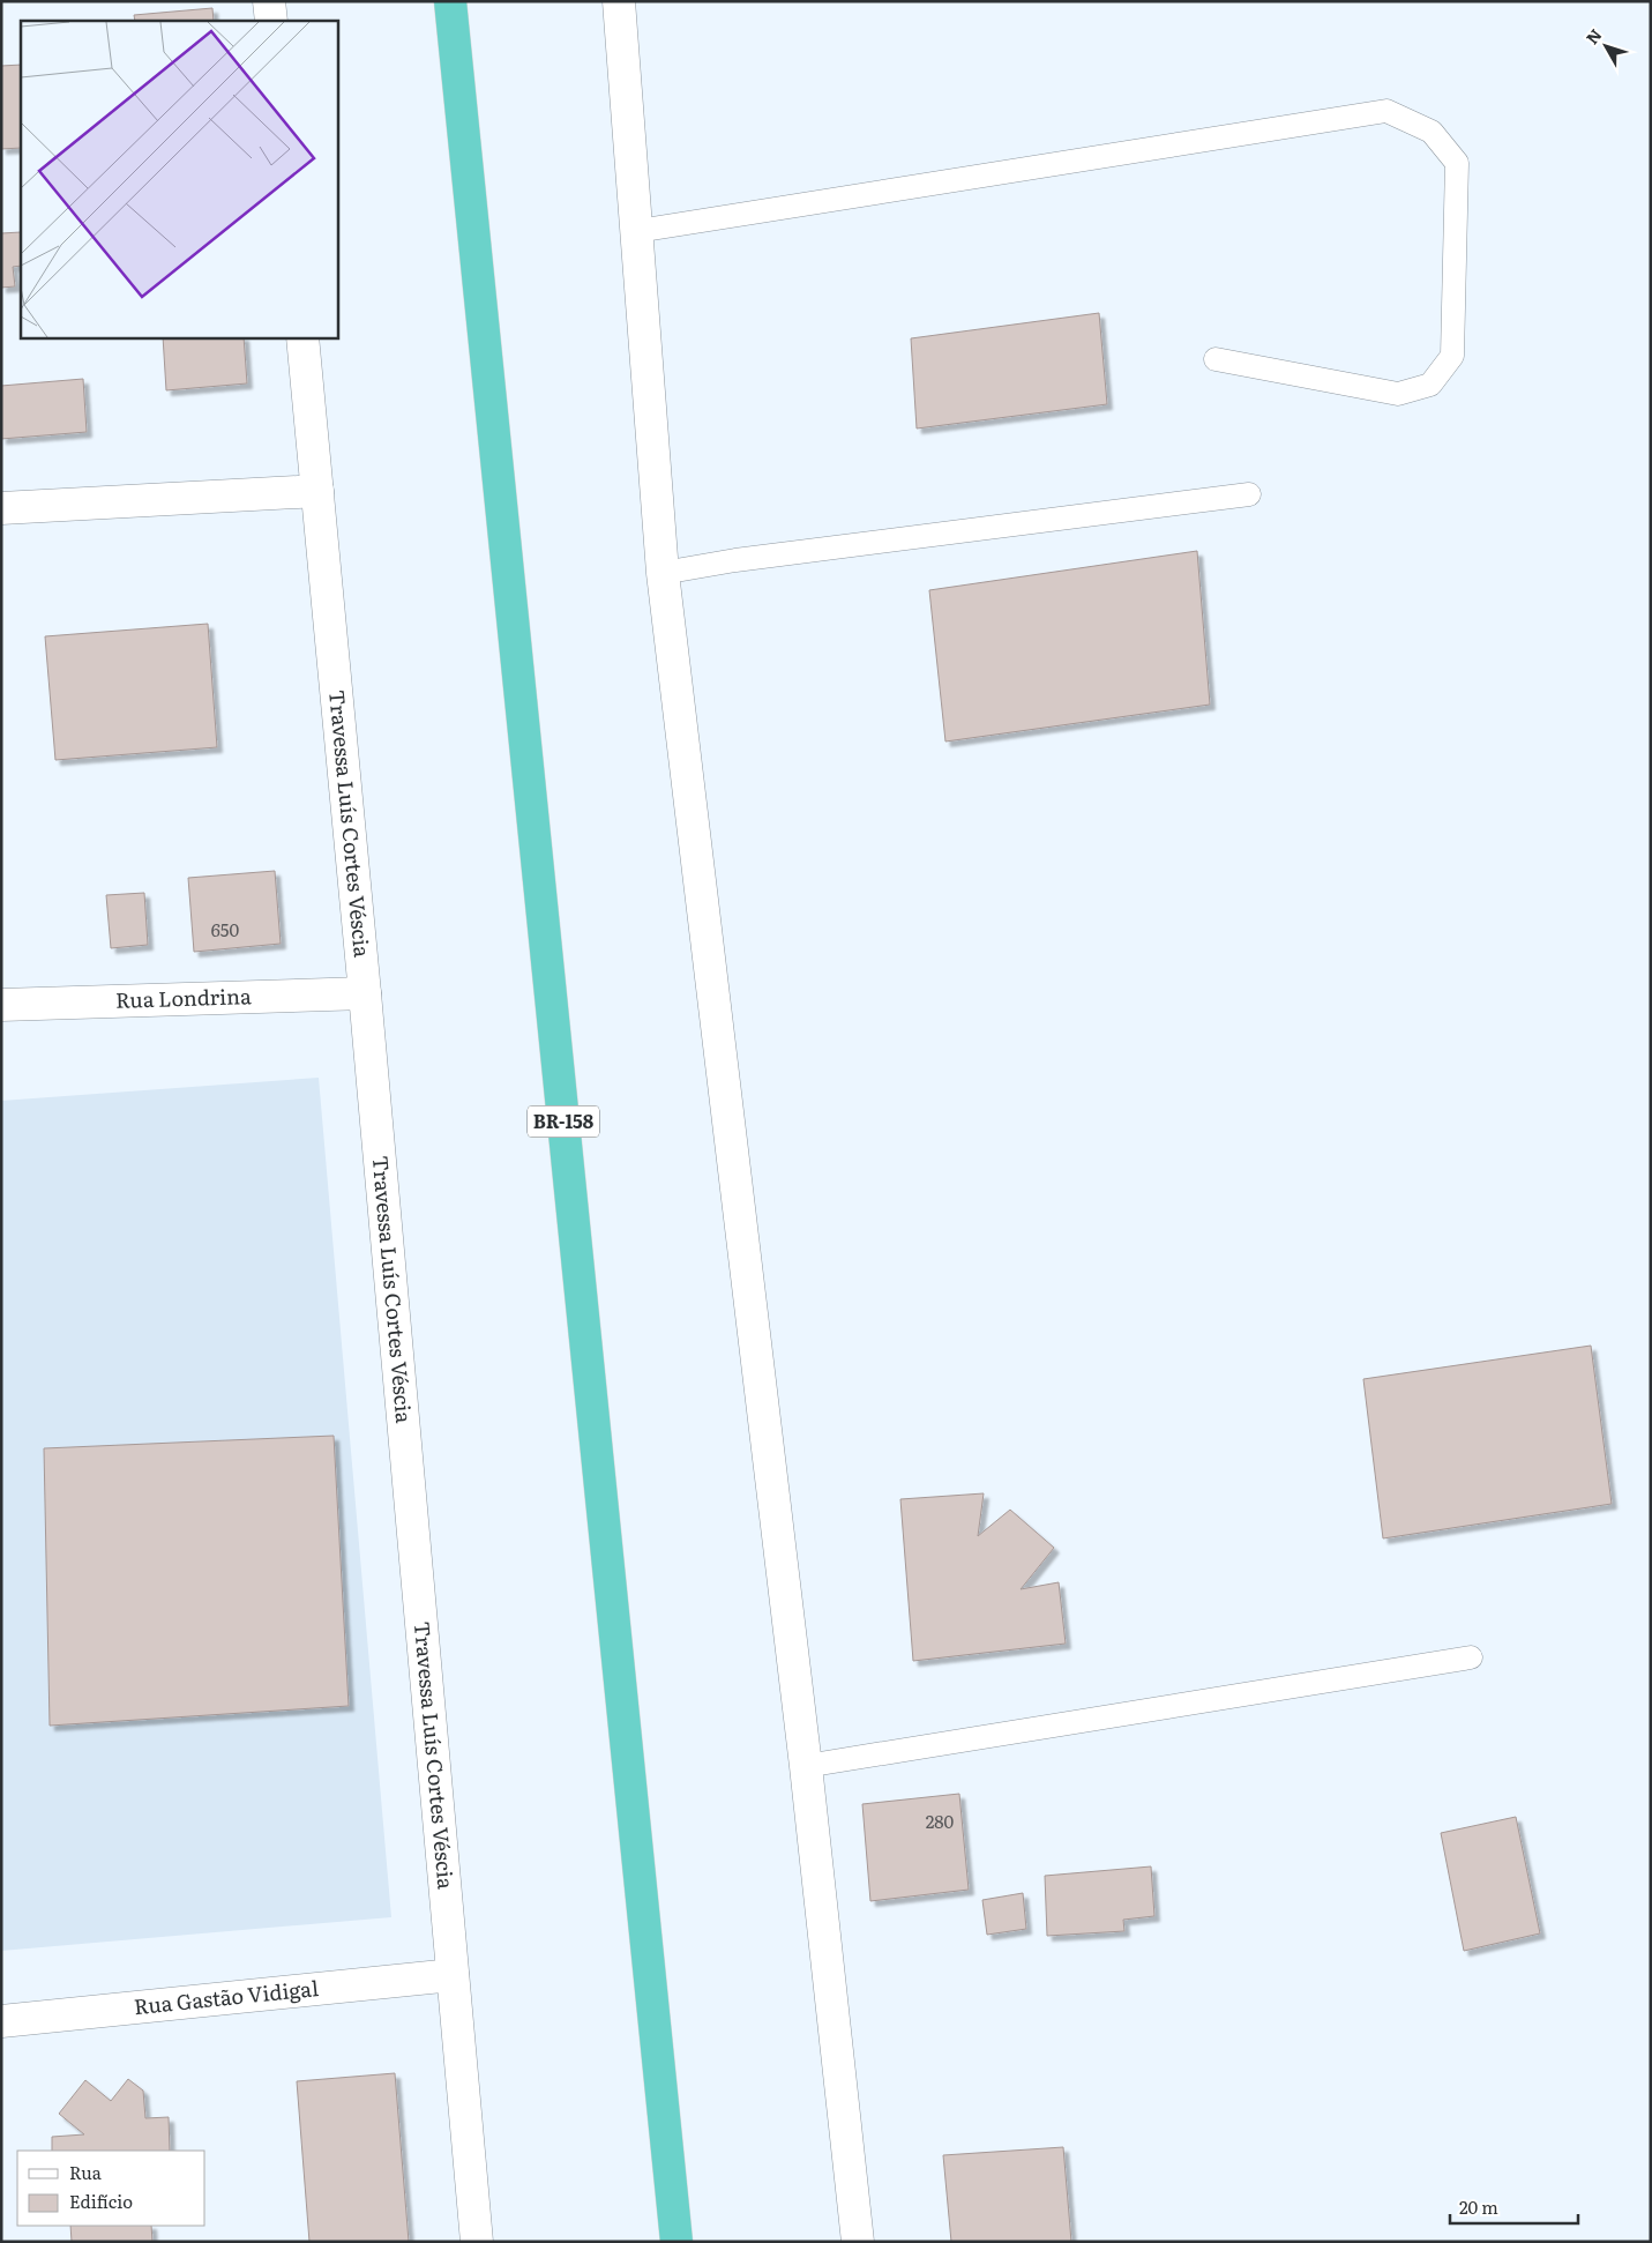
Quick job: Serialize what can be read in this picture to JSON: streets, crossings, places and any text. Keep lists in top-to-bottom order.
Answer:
{
  "streets": {
    "highway": ["BR-158"],
    "street": ["Travessa Luís Cortes Véscia", "Rua Londrina", "Rua Gastão Vidigal"]
  },
  "crossings": [
    ["Travessa Luís Cortes Véscia", "Rua Londrina"],
    ["Travessa Luís Cortes Véscia", "Rua Gastão Vidigal"]
  ],
  "house_numbers": ["650", "280"],
  "legend": ["Rua", "Edifício"],
  "scale_bar": "20 m",
  "north": "top left"
}
